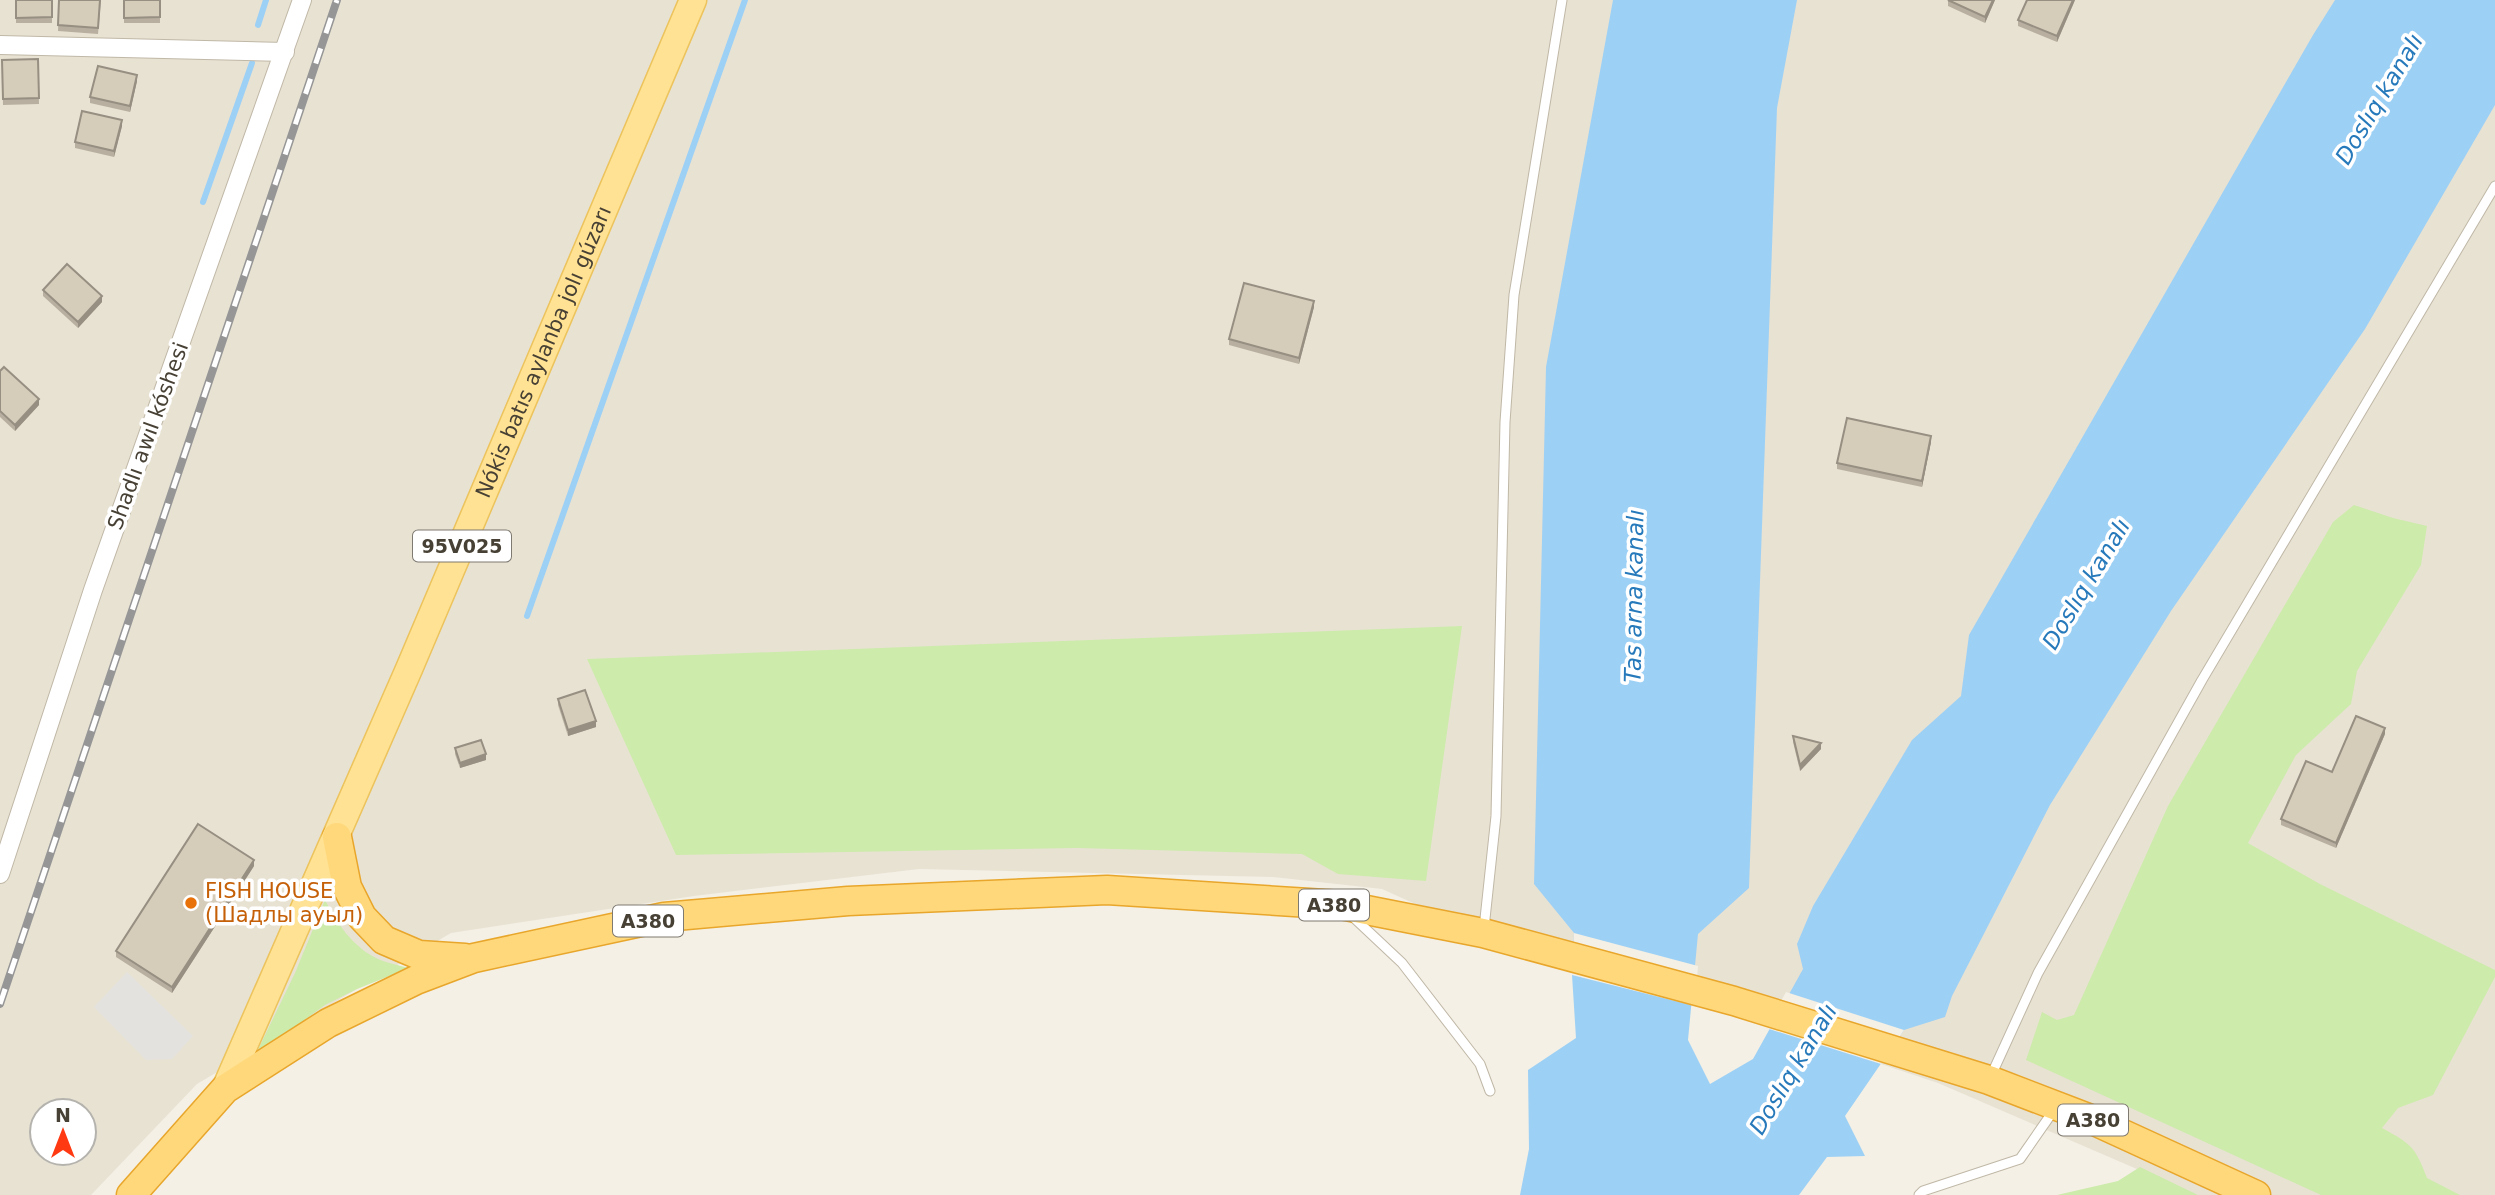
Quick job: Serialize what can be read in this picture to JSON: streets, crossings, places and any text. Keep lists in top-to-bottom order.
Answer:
{
  "streets": {
    "highway": ["A380"],
    "main road": ["Nókis batıs aylanba jolı gúzarı", "95V025"],
    "street": ["Shadlı awıl kóshesi"]
  },
  "crossings": [
    ["Nókis batıs aylanba jolı gúzarı", "A380"]
  ],
  "water": ["Doslıq kanalı", "Tas arna kanalı"],
  "places": ["FISH HOUSE (Шадлы ауыл)"],
  "north": "top"
}
